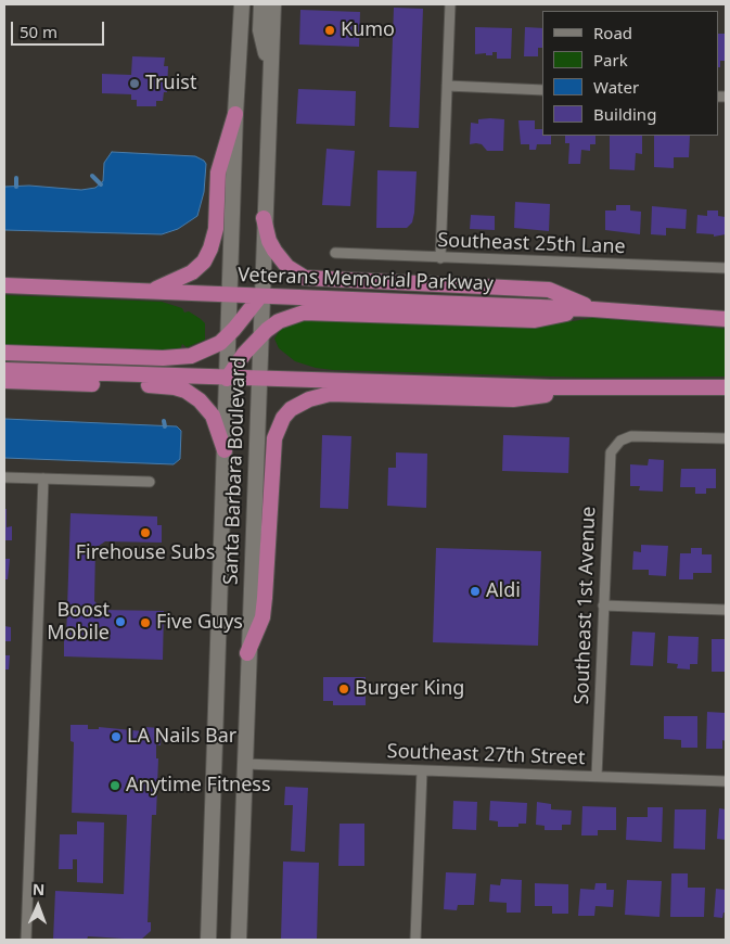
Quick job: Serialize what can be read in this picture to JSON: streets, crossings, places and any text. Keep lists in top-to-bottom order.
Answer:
{
  "streets": {
    "highway": ["Veterans Memorial Parkway"],
    "main road": ["Santa Barbara Boulevard"],
    "street": ["Southeast 25th Lane", "Southeast 1st Avenue", "Southeast 27th Street"]
  },
  "crossings": [
    ["Veterans Memorial Parkway", "Santa Barbara Boulevard"],
    ["Santa Barbara Boulevard", "Southeast 27th Street"],
    ["Southeast 1st Avenue", "Southeast 27th Street"]
  ],
  "places": [
    "Kumo",
    "Truist",
    "Firehouse Subs",
    "Aldi",
    "Boost Mobile",
    "Five Guys",
    "Burger King",
    "LA Nails Bar",
    "Anytime Fitness"
  ],
  "legend": [
    "Road",
    "Park",
    "Water",
    "Building"
  ],
  "scale_bar": "50 m",
  "north": "top"
}
